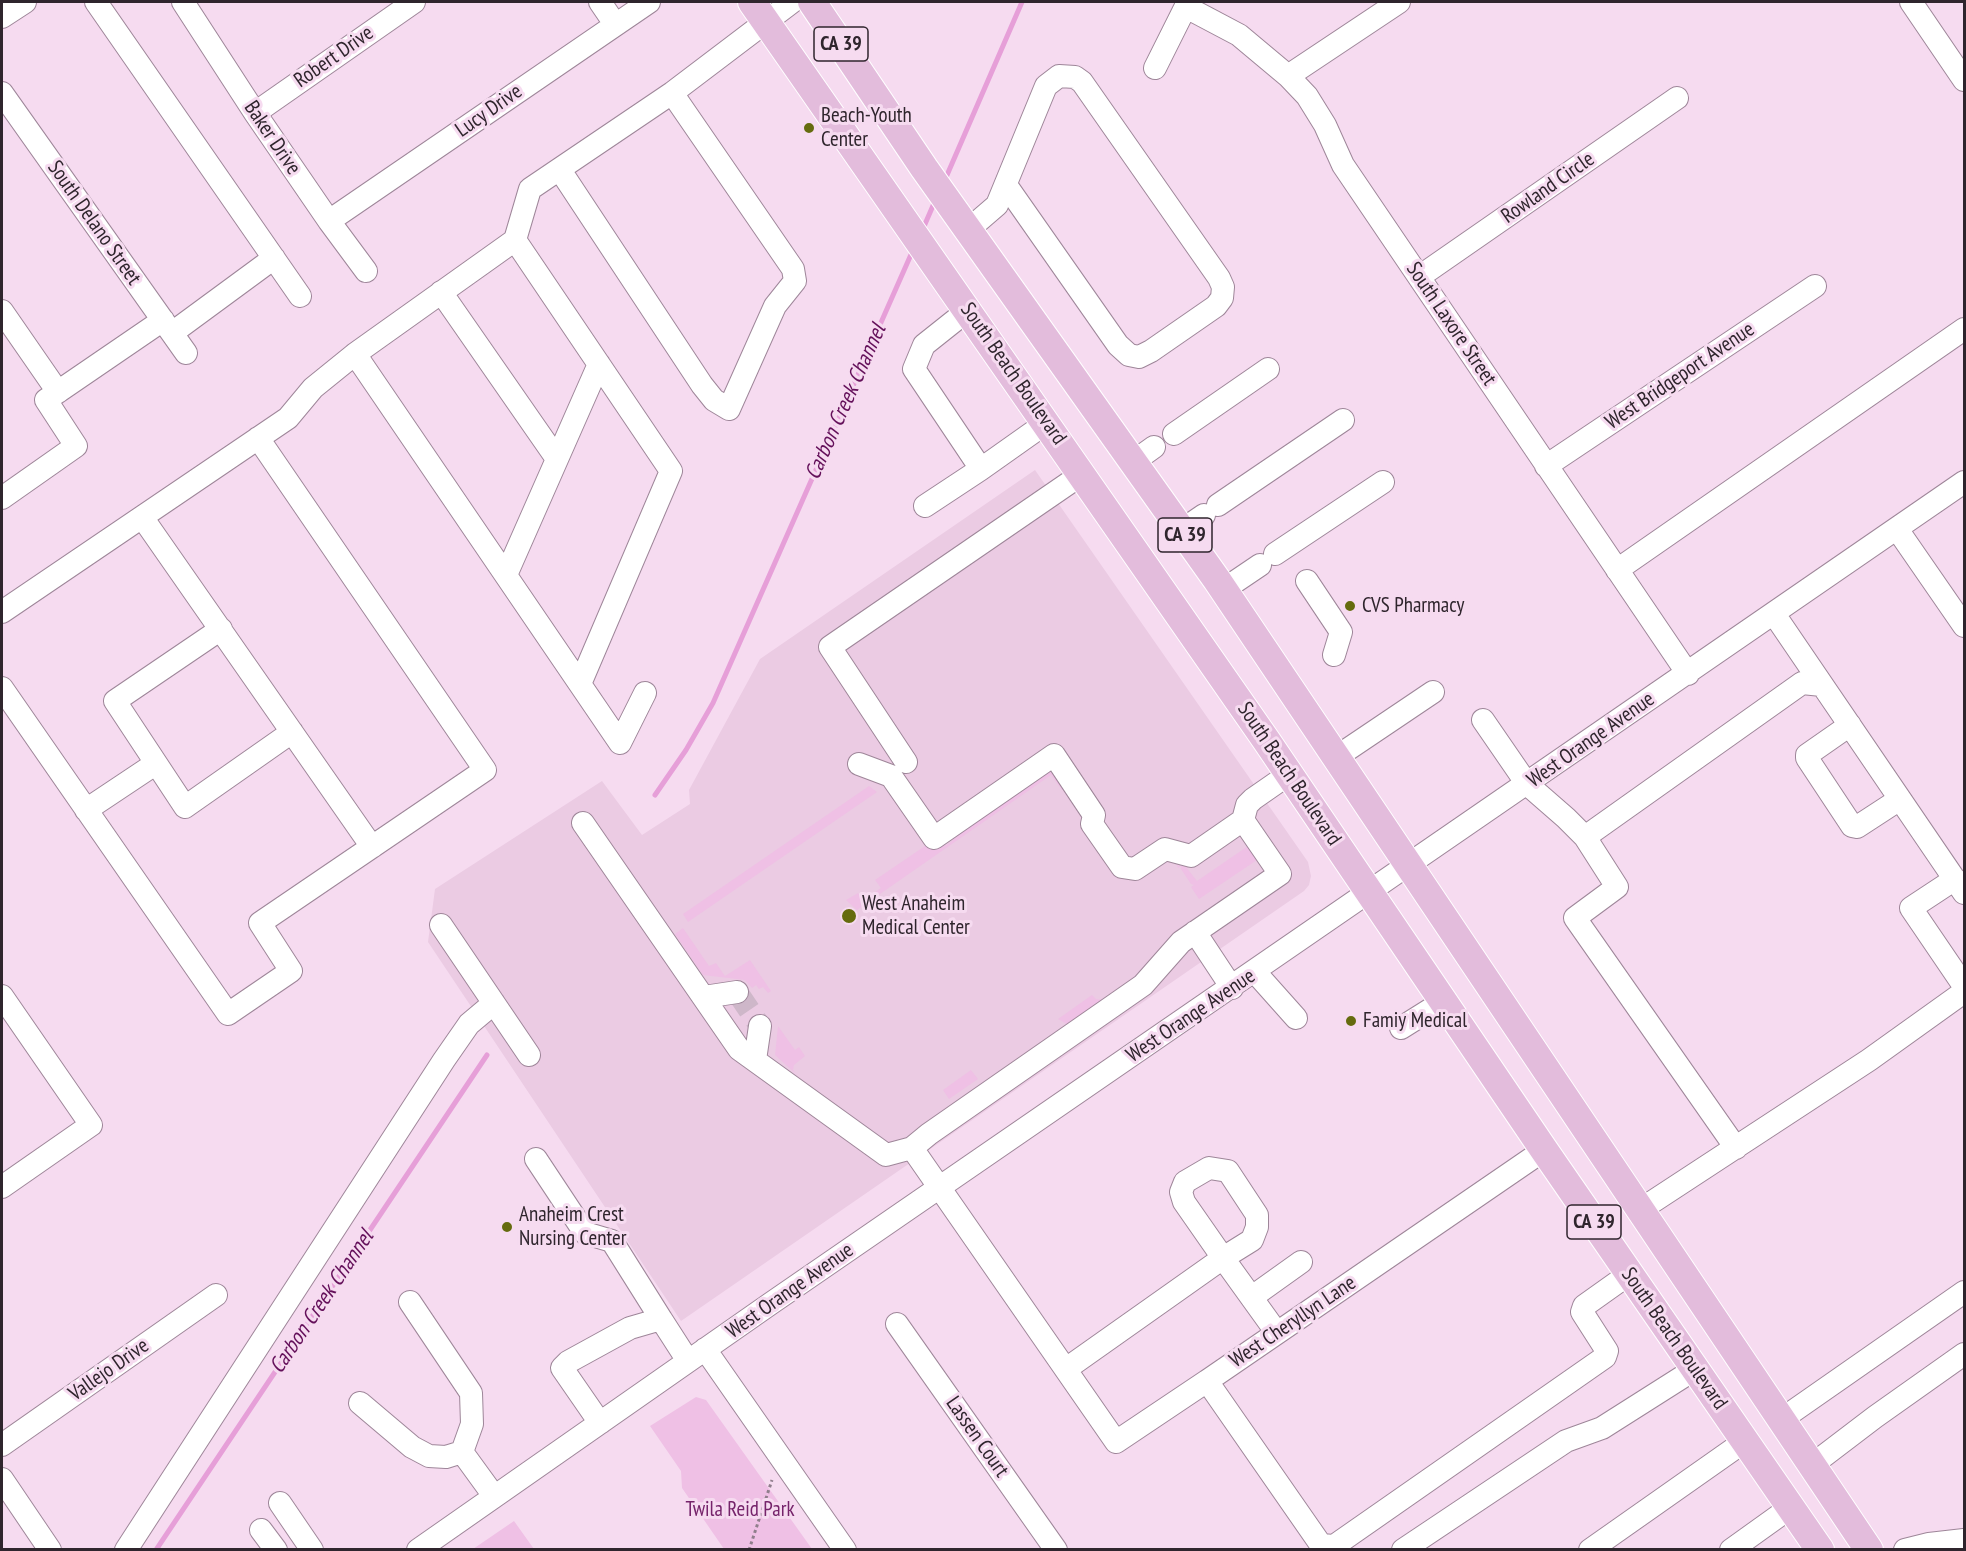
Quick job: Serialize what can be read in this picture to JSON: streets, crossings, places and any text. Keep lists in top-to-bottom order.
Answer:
{
  "streets": {
    "main road": ["CA 39", "South Beach Boulevard"],
    "street": [
      "Robert Drive",
      "Lucy Drive",
      "Baker Drive",
      "Rowland Circle",
      "South Delano Street",
      "South Laxore Street",
      "West Bridgeport Avenue",
      "West Orange Avenue",
      "West Cheryllyn Lane",
      "Vallejo Drive",
      "Lassen Court"
    ]
  },
  "crossings": [
    ["Robert Drive", "Baker Drive"],
    ["Lucy Drive", "Baker Drive"],
    ["Rowland Circle", "South Laxore Street"],
    ["South Laxore Street", "West Bridgeport Avenue"],
    ["South Laxore Street", "West Orange Avenue"],
    ["South Beach Boulevard", "West Orange Avenue"],
    ["South Beach Boulevard", "West Cheryllyn Lane"]
  ],
  "water": ["Carbon Creek Channel"],
  "parks": ["Twila Reid Park"],
  "places": [
    "Beach-Youth Center",
    "CVS Pharmacy",
    "West Anaheim Medical Center",
    "Famiy Medical",
    "Anaheim Crest Nursing Center"
  ]
}
